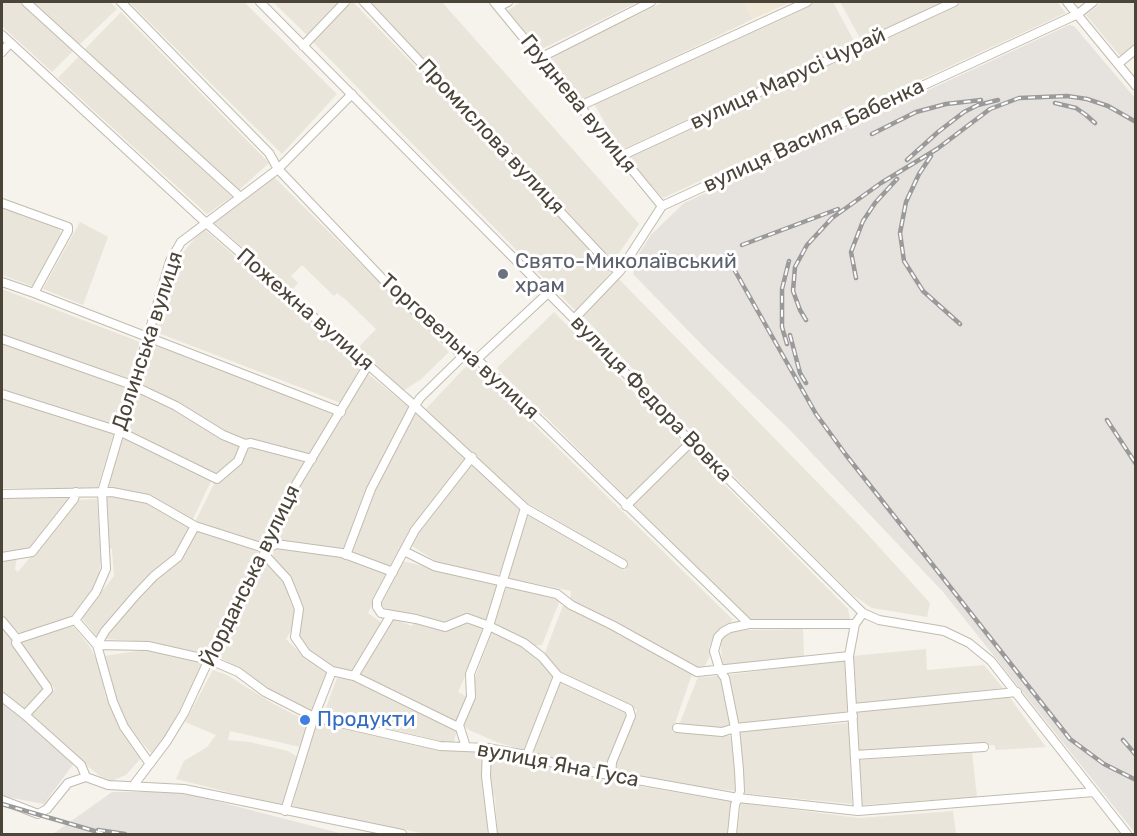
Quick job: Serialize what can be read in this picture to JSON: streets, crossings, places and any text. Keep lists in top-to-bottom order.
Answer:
{
  "streets": {
    "street": [
      "вулиця Марусі Чурай",
      "Груднева вулиця",
      "вулиця Василя Бабенка",
      "Промислова вулиця",
      "Пожежна вулиця",
      "Долинська вулиця",
      "Торговельна вулиця",
      "вулиця Федора Вовка",
      "Йорданська вулиця",
      "вулиця Яна Гуса"
    ]
  },
  "crossings": [
    ["вулиця Марусі Чурай", "Груднева вулиця"],
    ["Груднева вулиця", "вулиця Василя Бабенка"],
    ["Пожежна вулиця", "Долинська вулиця"],
    ["Пожежна вулиця", "Йорданська вулиця"],
    ["Долинська вулиця", "Торговельна вулиця"],
    ["Долинська вулиця", "вулиця Федора Вовка"],
    ["Йорданська вулиця", "вулиця Яна Гуса"]
  ],
  "places": ["Свято-Миколаївський храм", "Продукти"]
}
